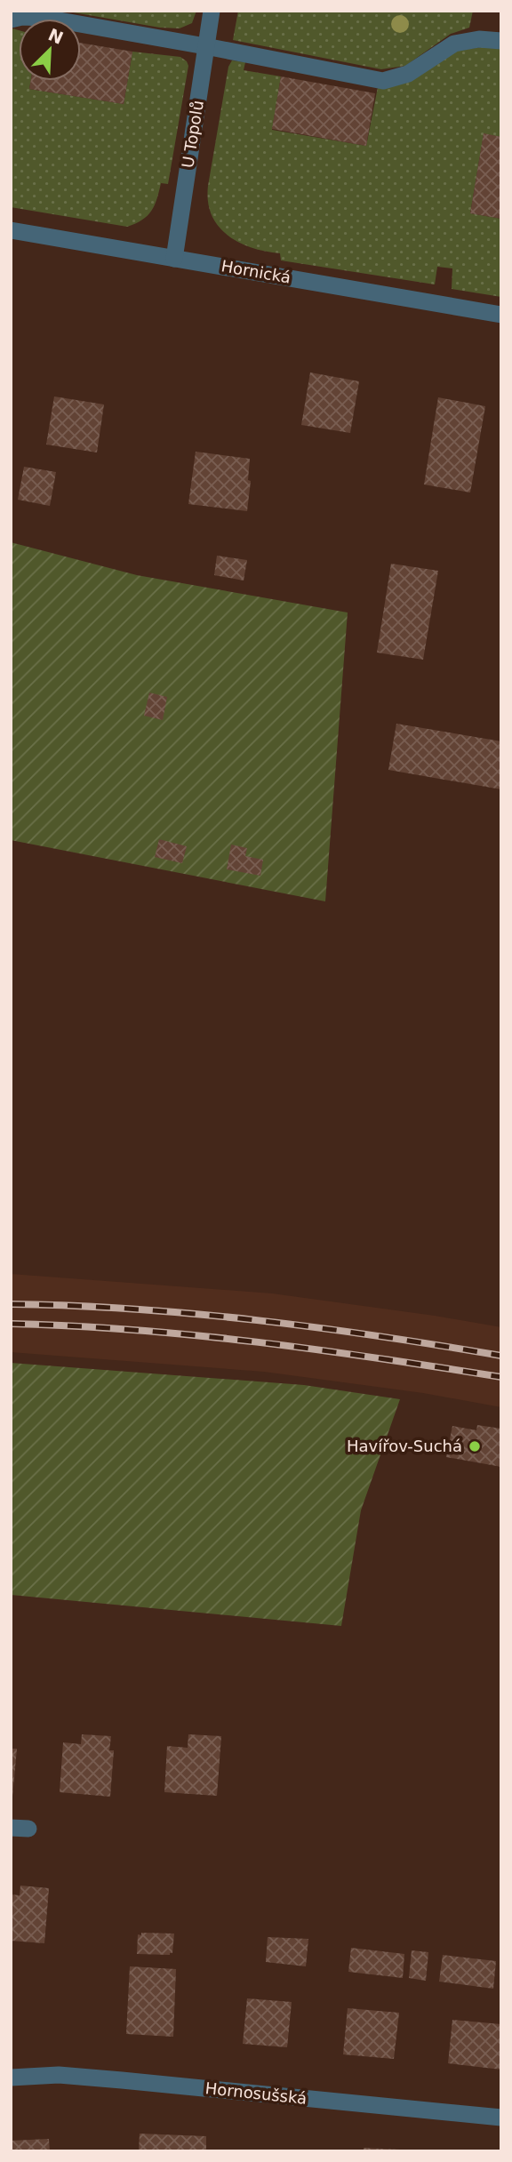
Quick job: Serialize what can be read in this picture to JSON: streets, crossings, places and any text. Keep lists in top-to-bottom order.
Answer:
{
  "streets": {
    "street": ["U Topolů", "Hornická", "Hornosušská"]
  },
  "crossings": [
    ["U Topolů", "Hornická"]
  ],
  "places": ["Havířov-Suchá"],
  "north": "top right"
}
